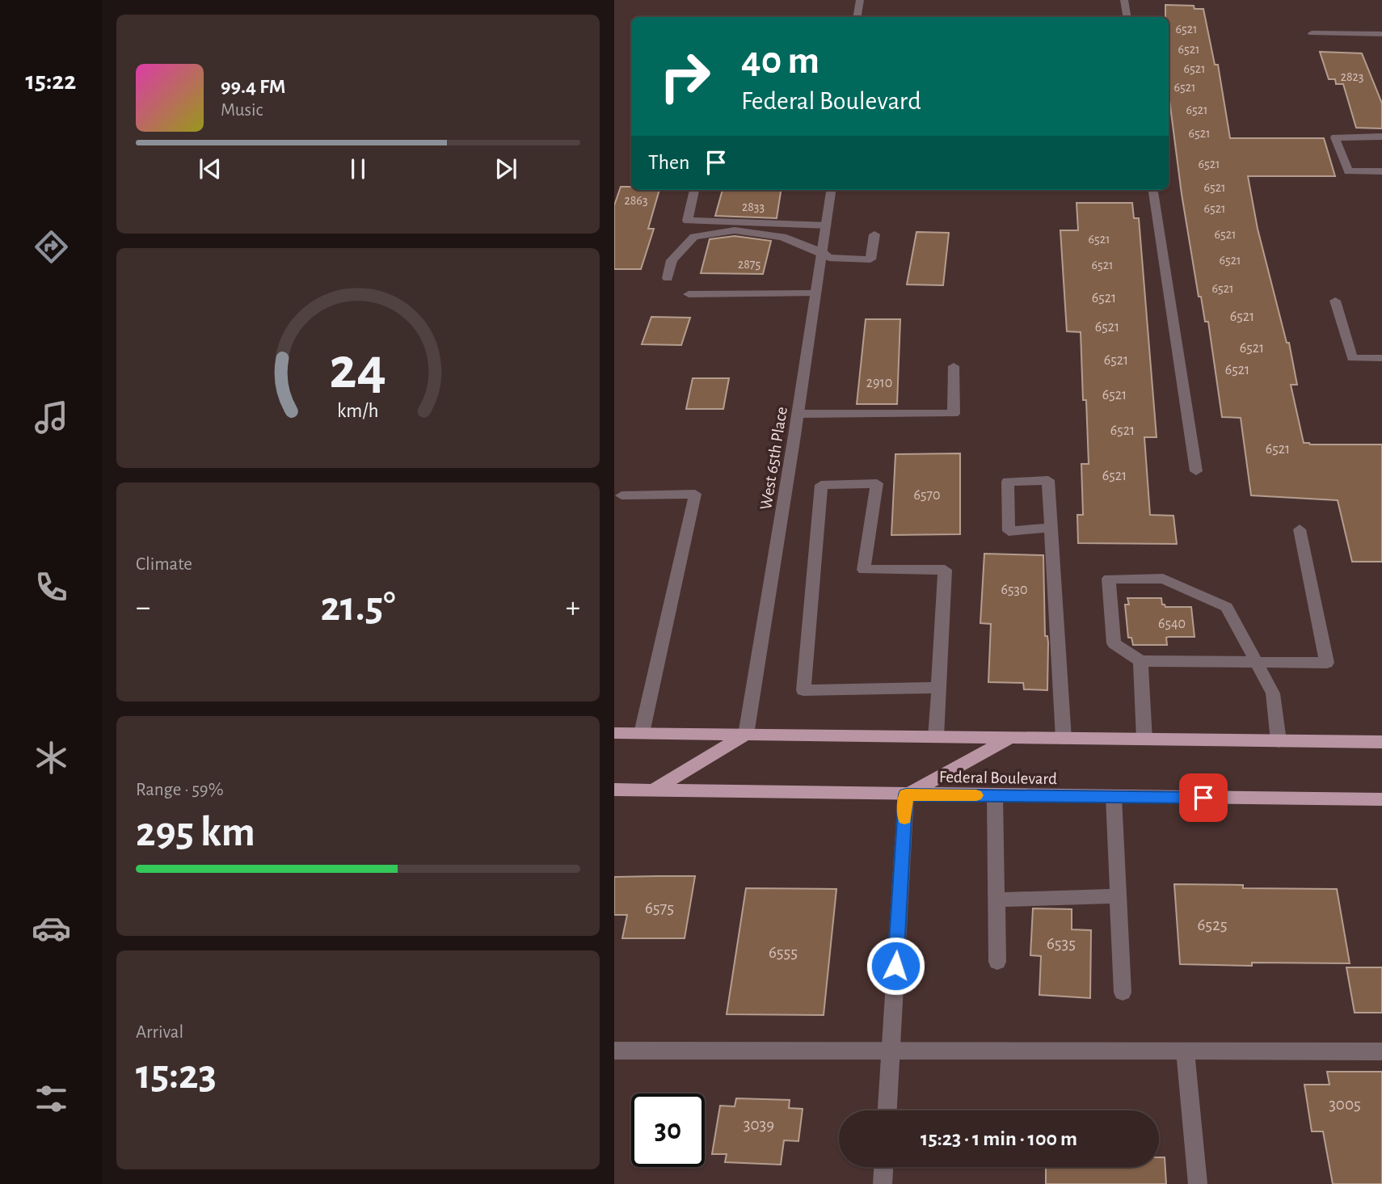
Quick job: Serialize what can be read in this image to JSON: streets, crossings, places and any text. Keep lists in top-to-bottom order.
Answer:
{
  "streets": {
    "main road": ["Federal Boulevard"],
    "street": ["West 65th Place"]
  },
  "house_numbers": [
    "6521",
    "6521",
    "6521",
    "2823",
    "6521",
    "6521",
    "6521",
    "6521",
    "6521",
    "2863",
    "2833",
    "6521",
    "6521",
    "6521",
    "6521",
    "2875",
    "6521",
    "6521",
    "6521",
    "6521",
    "6521",
    "6521",
    "6521",
    "6521",
    "2910",
    "6521",
    "6521",
    "6521",
    "6521",
    "6570",
    "6530",
    "6540",
    "6575",
    "6525",
    "6535",
    "6555",
    "3005",
    "3039"
  ],
  "page": {
    "tabs": "15:22",
    "turn": ["40 m", "Federal Boulevard"],
    "song": ["99.4 FM", "Music"],
    "then": "Then",
    "tile": [
      "Climate",
      ["Range · 59%", "295 km"],
      ["Arrival", "15:23"]
    ],
    "heat": ["−", "21.5°", "+"],
    "limit": "30",
    "trip": "15:23 · 1 min · 100 m",
    "gauge": ["24", "km/h"]
  }
}
